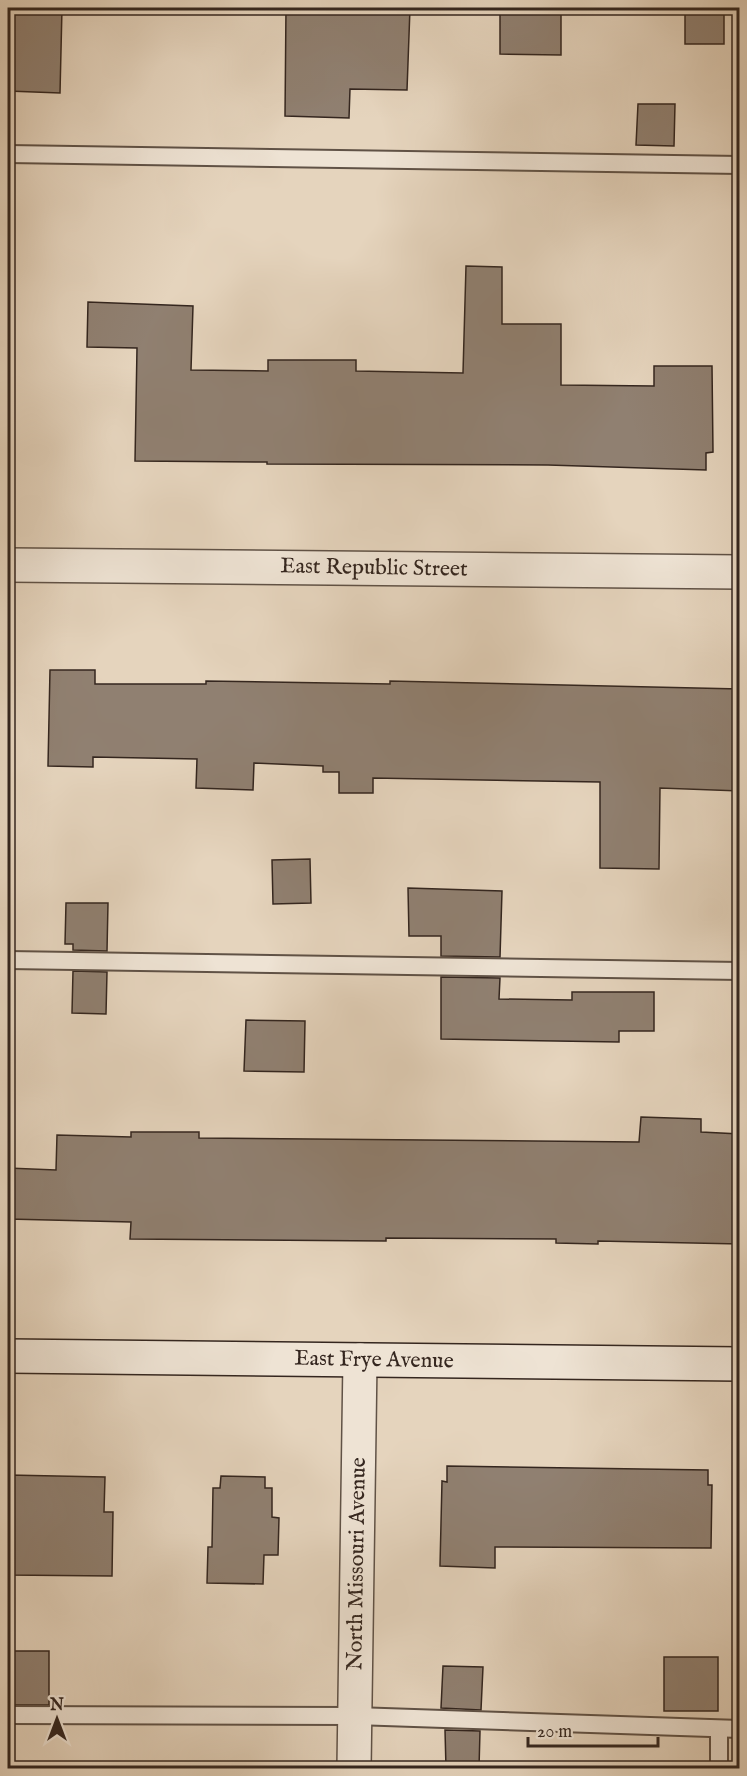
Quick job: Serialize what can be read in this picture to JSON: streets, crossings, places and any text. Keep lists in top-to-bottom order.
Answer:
{
  "streets": {
    "street": ["East Republic Street", "East Frye Avenue", "North Missouri Avenue"]
  },
  "crossings": [
    ["East Frye Avenue", "North Missouri Avenue"]
  ],
  "scale_bar": "20 m",
  "north": "top"
}
